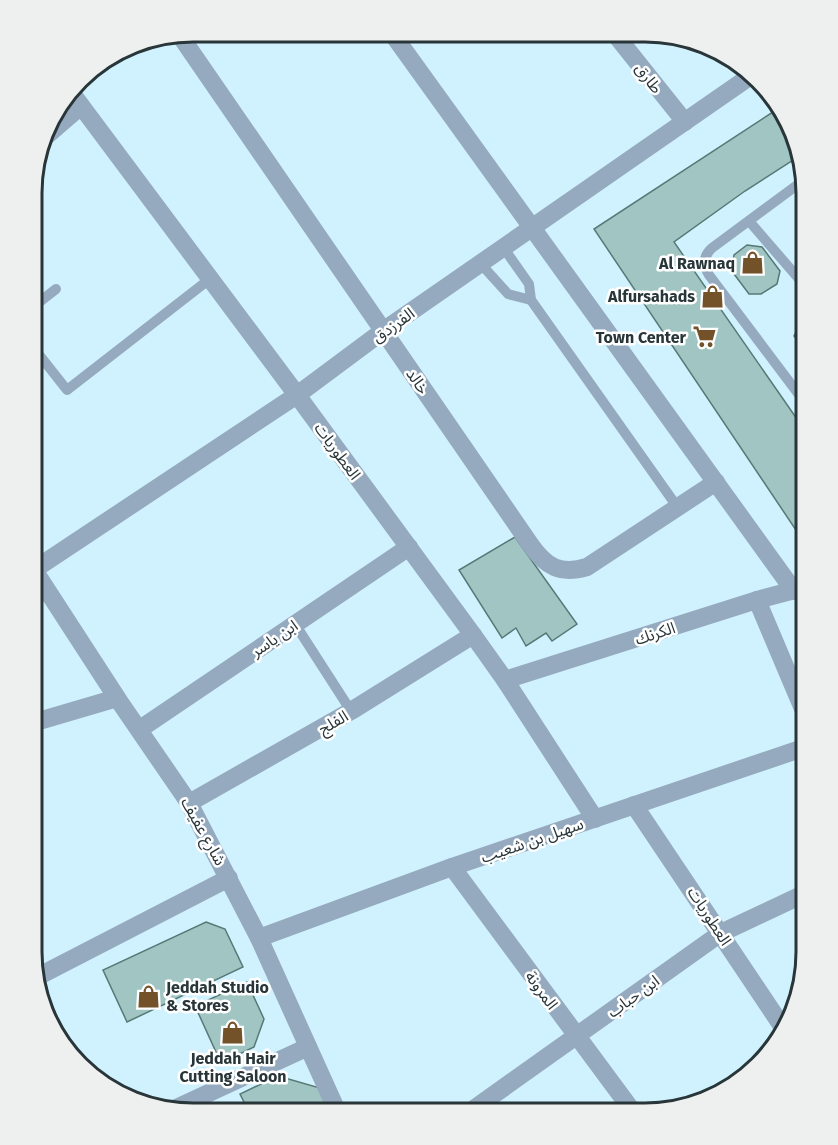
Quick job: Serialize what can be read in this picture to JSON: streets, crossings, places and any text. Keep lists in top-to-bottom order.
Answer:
{
  "streets": {
    "street": [
      "طارق",
      "الفرزدق",
      "خالد",
      "العطوريات",
      "الكرنك",
      "ابن ياسر",
      "الفلج",
      "شارع عفيف",
      "سهيل بن شعيب",
      "المرونة",
      "ابن حباب"
    ]
  },
  "crossings": [
    ["طارق", "الفرزدق"],
    ["الفرزدق", "خالد"],
    ["الفرزدق", "العطوريات"],
    ["العطوريات", "الكرنك"],
    ["العطوريات", "ابن ياسر"],
    ["العطوريات", "الفلج"],
    ["العطوريات", "سهيل بن شعيب"],
    ["العطوريات", "ابن حباب"],
    ["ابن ياسر", "شارع عفيف"],
    ["الفلج", "شارع عفيف"],
    ["شارع عفيف", "سهيل بن شعيب"],
    ["سهيل بن شعيب", "المرونة"],
    ["المرونة", "ابن حباب"]
  ],
  "places": {
    "shop": [
      "Al Rawnaq",
      "Alfursahads",
      "Jeddah Studio & Stores",
      "Jeddah Hair Cutting Saloon"
    ],
    "supermarket": ["Town Center"]
  }
}
